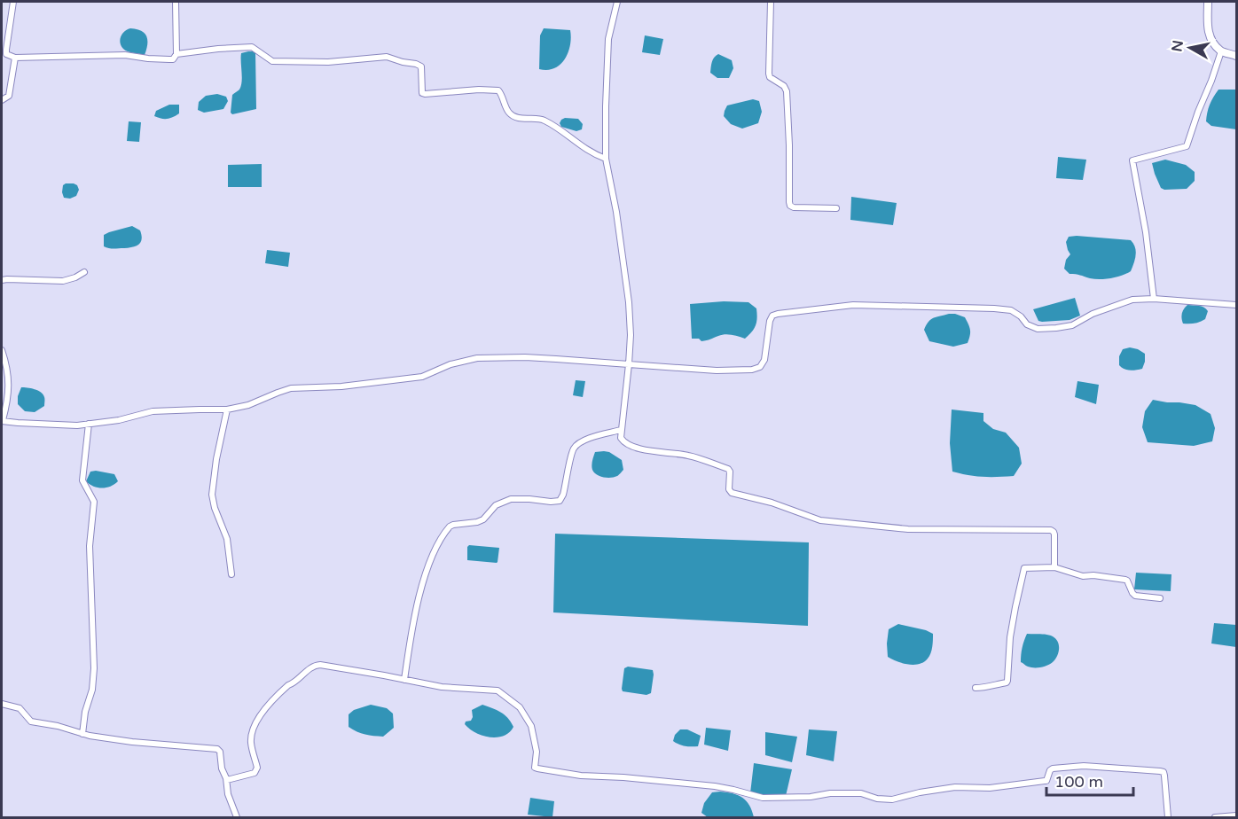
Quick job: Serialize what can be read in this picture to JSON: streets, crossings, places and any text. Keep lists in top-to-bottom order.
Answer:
{
  "scale_bar": "100 m",
  "north": "left"
}
